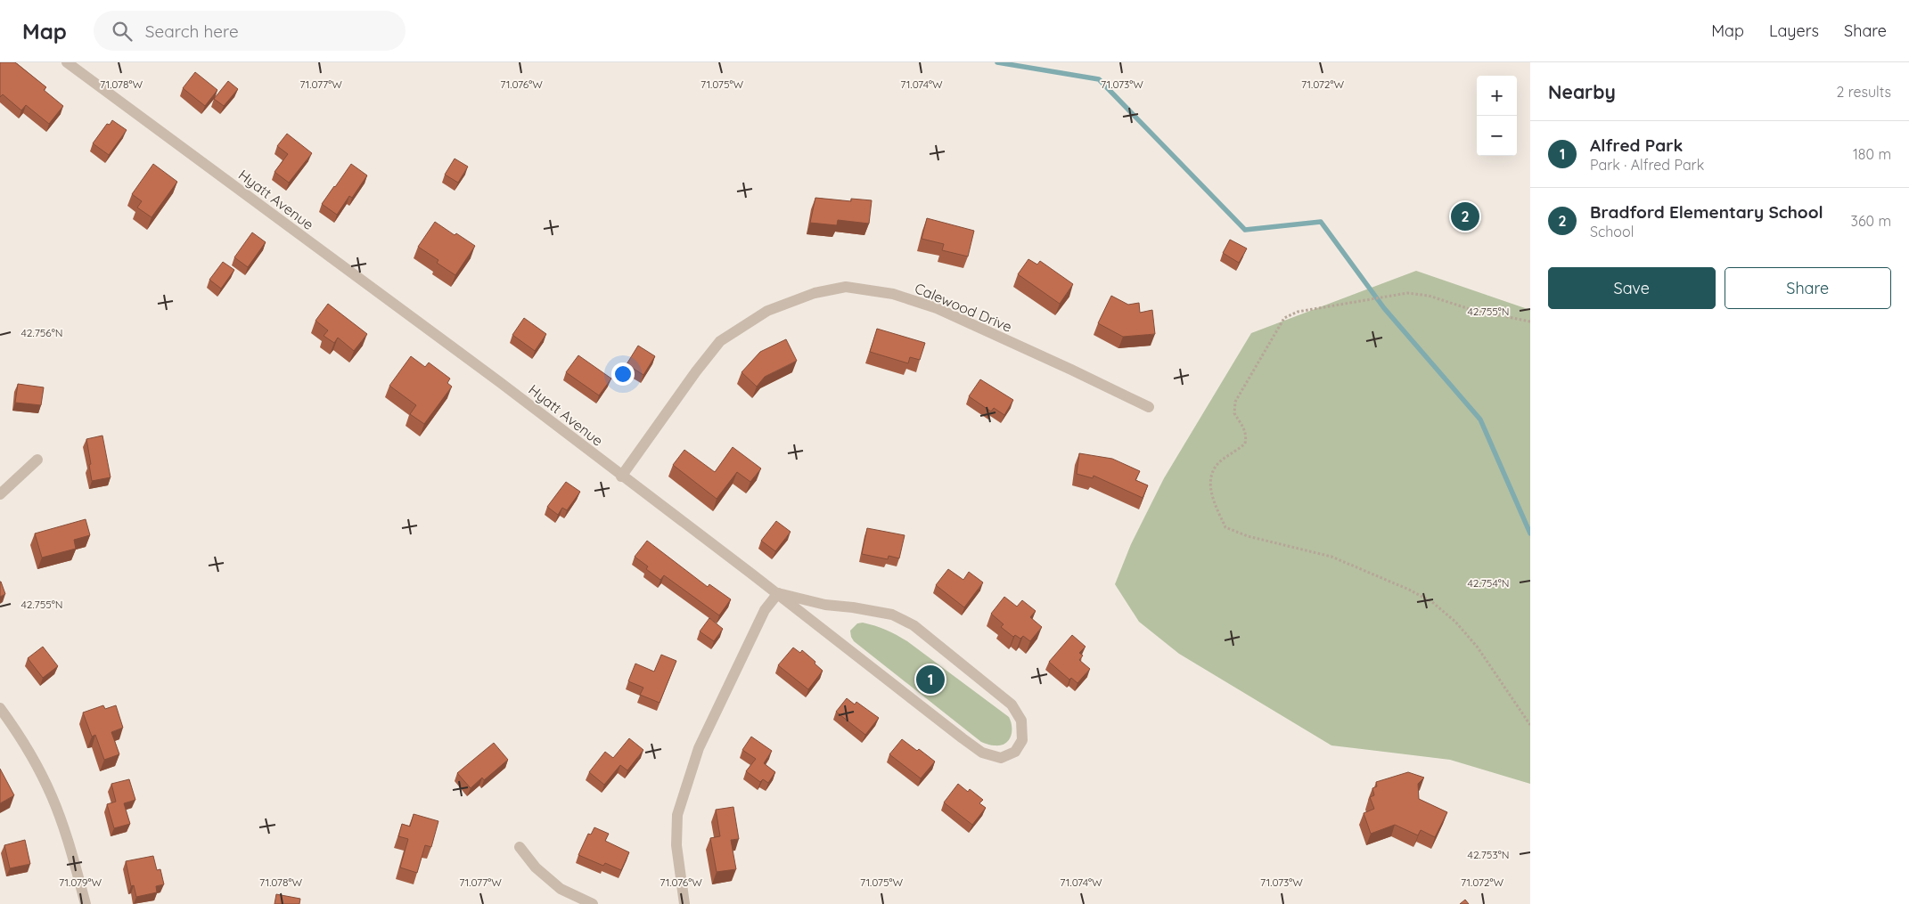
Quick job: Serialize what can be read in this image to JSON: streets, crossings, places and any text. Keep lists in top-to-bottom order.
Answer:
{
  "streets": {
    "street": ["Hyatt Avenue", "Calewood Drive"]
  },
  "crossings": [
    ["Hyatt Avenue", "Calewood Drive"]
  ],
  "page": {
    "header": "Map",
    "search": "Search here",
    "nav": ["Map", "Layers", "Share"],
    "heading": ["Nearby", "2 results"],
    "map_buttons": ["+", "−"],
    "list": [
      {
        "mark": "1",
        "name": "Alfred Park",
        "note": "Park · Alfred Park",
        "value": "180 m"
      },
      {
        "mark": "2",
        "name": "Bradford Elementary School",
        "note": "School",
        "value": "360 m"
      }
    ],
    "pins": ["2", "1"],
    "buttons": ["Save", "Share"]
  },
  "coordinates": [
    "71.078°W",
    "71.077°W",
    "71.076°W",
    "71.075°W",
    "71.074°W",
    "71.073°W",
    "71.072°W",
    "42.755°N",
    "42.756°N",
    "42.754°N",
    "42.753°N",
    "71.079°W"
  ]
}
